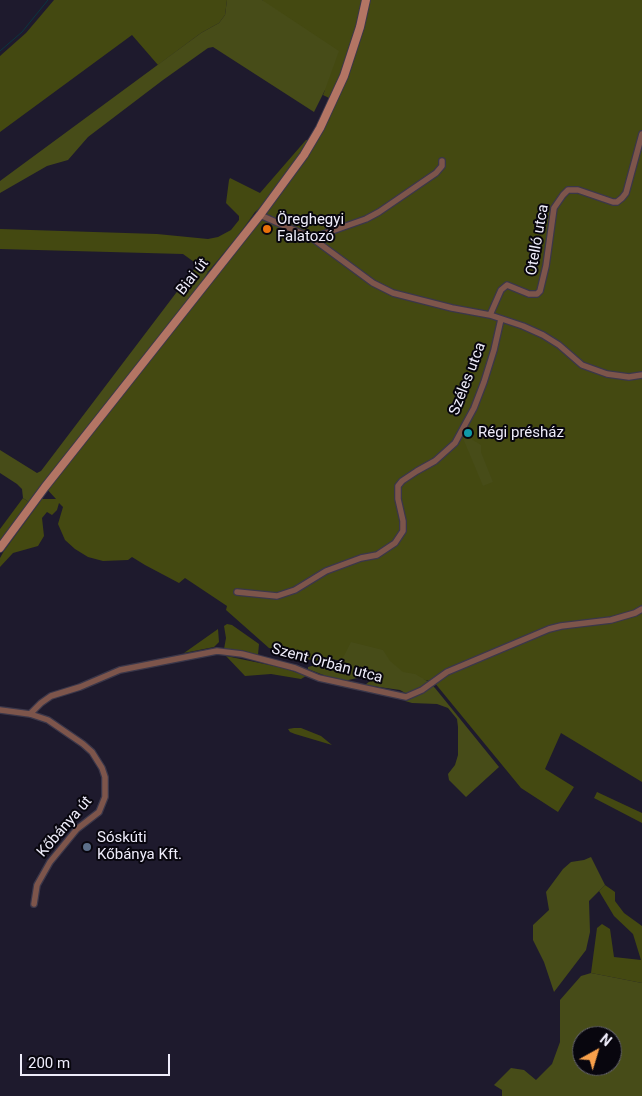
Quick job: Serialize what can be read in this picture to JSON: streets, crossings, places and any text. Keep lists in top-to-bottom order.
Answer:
{
  "streets": {
    "main road": ["Biai út"],
    "street": [
      "Otelló utca",
      "Széles utca",
      "Szent Orbán utca",
      "Kőbánya út"
    ]
  },
  "crossings": [
    ["Szent Orbán utca", "Kőbánya út"]
  ],
  "places": ["Öreghegyi Falatozó", "Régi présház", "Sóskúti Kőbánya Kft."],
  "scale_bar": "200 m",
  "north": "top right"
}
